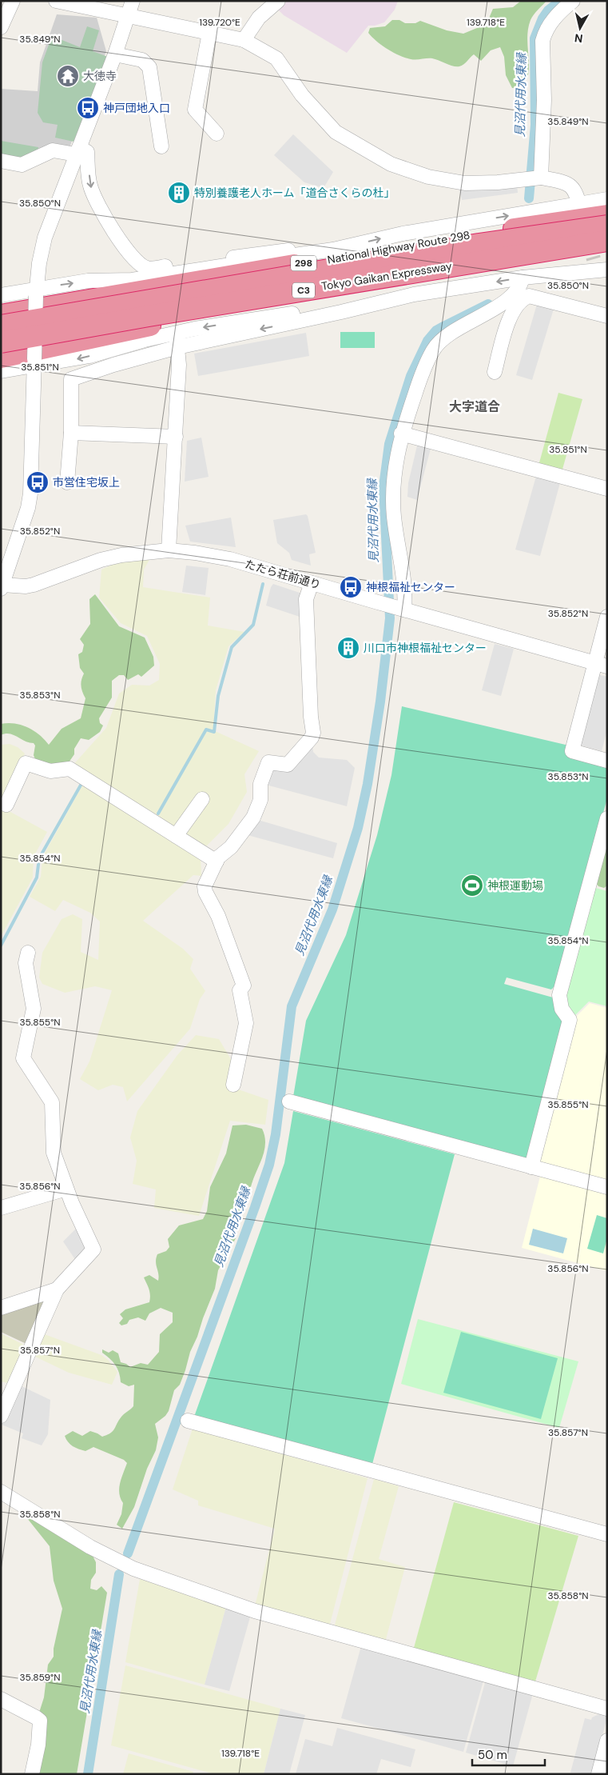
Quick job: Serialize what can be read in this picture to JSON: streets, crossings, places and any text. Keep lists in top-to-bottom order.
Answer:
{
  "streets": {
    "highway": [
      "National Highway Route 298",
      "298",
      "Tokyo Gaikan Expressway",
      "C3"
    ],
    "street": ["たたら荘前通り"]
  },
  "districts": ["大字道合"],
  "water": ["見沼代用水東縁"],
  "places": {
    "temple": ["大徳寺"],
    "bus stop": ["神戸団地入口", "市営住宅坂上", "神根福祉センター"],
    "building": ["特別養護老人ホーム「道合さくらの杜」", "川口市神根福祉センター"],
    "sports": ["神根運動場"]
  },
  "scale_bar": "50 m",
  "north": "bottom",
  "coordinates": [
    "139.720°E",
    "139.718°E",
    "35.849°N",
    "35.850°N",
    "35.851°N",
    "35.852°N",
    "35.853°N",
    "35.854°N",
    "35.855°N",
    "35.856°N",
    "35.857°N",
    "35.858°N",
    "35.859°N"
  ]
}
